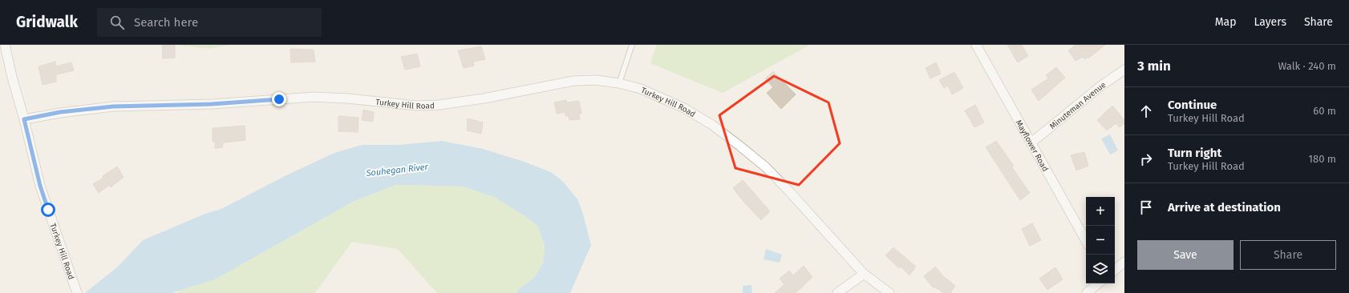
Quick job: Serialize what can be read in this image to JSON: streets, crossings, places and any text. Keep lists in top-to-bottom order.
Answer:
{
  "streets": {
    "street": ["Turkey Hill Road", "Minuteman Avenue", "Mayflower Road"]
  },
  "crossings": [
    ["Minuteman Avenue", "Mayflower Road"]
  ],
  "water": ["Souhegan River"],
  "page": {
    "header": "Gridwalk",
    "search": "Search here",
    "nav": ["Map", "Layers", "Share"],
    "heading": ["3 min", "Walk · 240 m"],
    "list": [
      ["Continue", "Turkey Hill Road", "60 m"],
      ["Turn right", "Turkey Hill Road", "180 m"],
      "Arrive at destination"
    ],
    "map_buttons": ["+", "−"],
    "buttons": ["Save", "Share"]
  }
}
